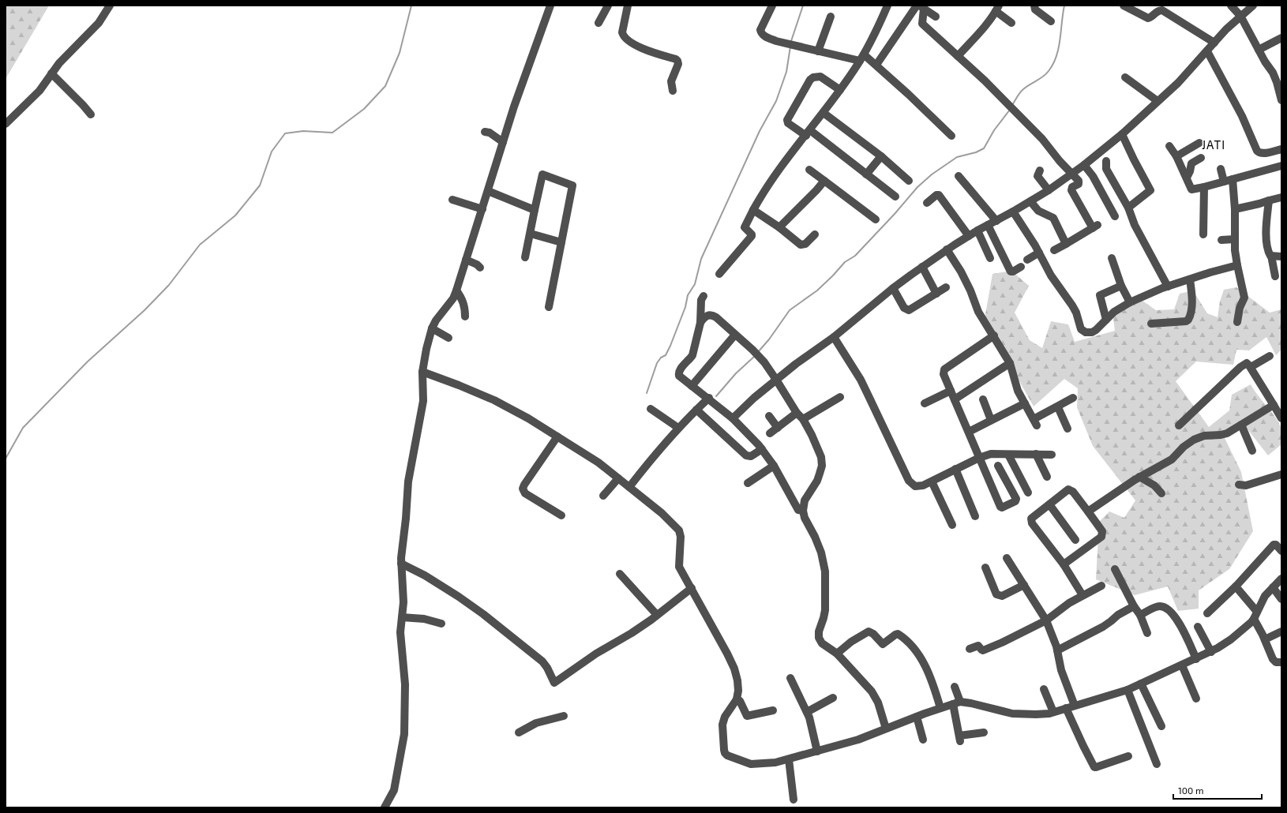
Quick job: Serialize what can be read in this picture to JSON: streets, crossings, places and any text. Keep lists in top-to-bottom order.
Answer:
{
  "districts": ["JATI"],
  "scale_bar": "100 m"
}
